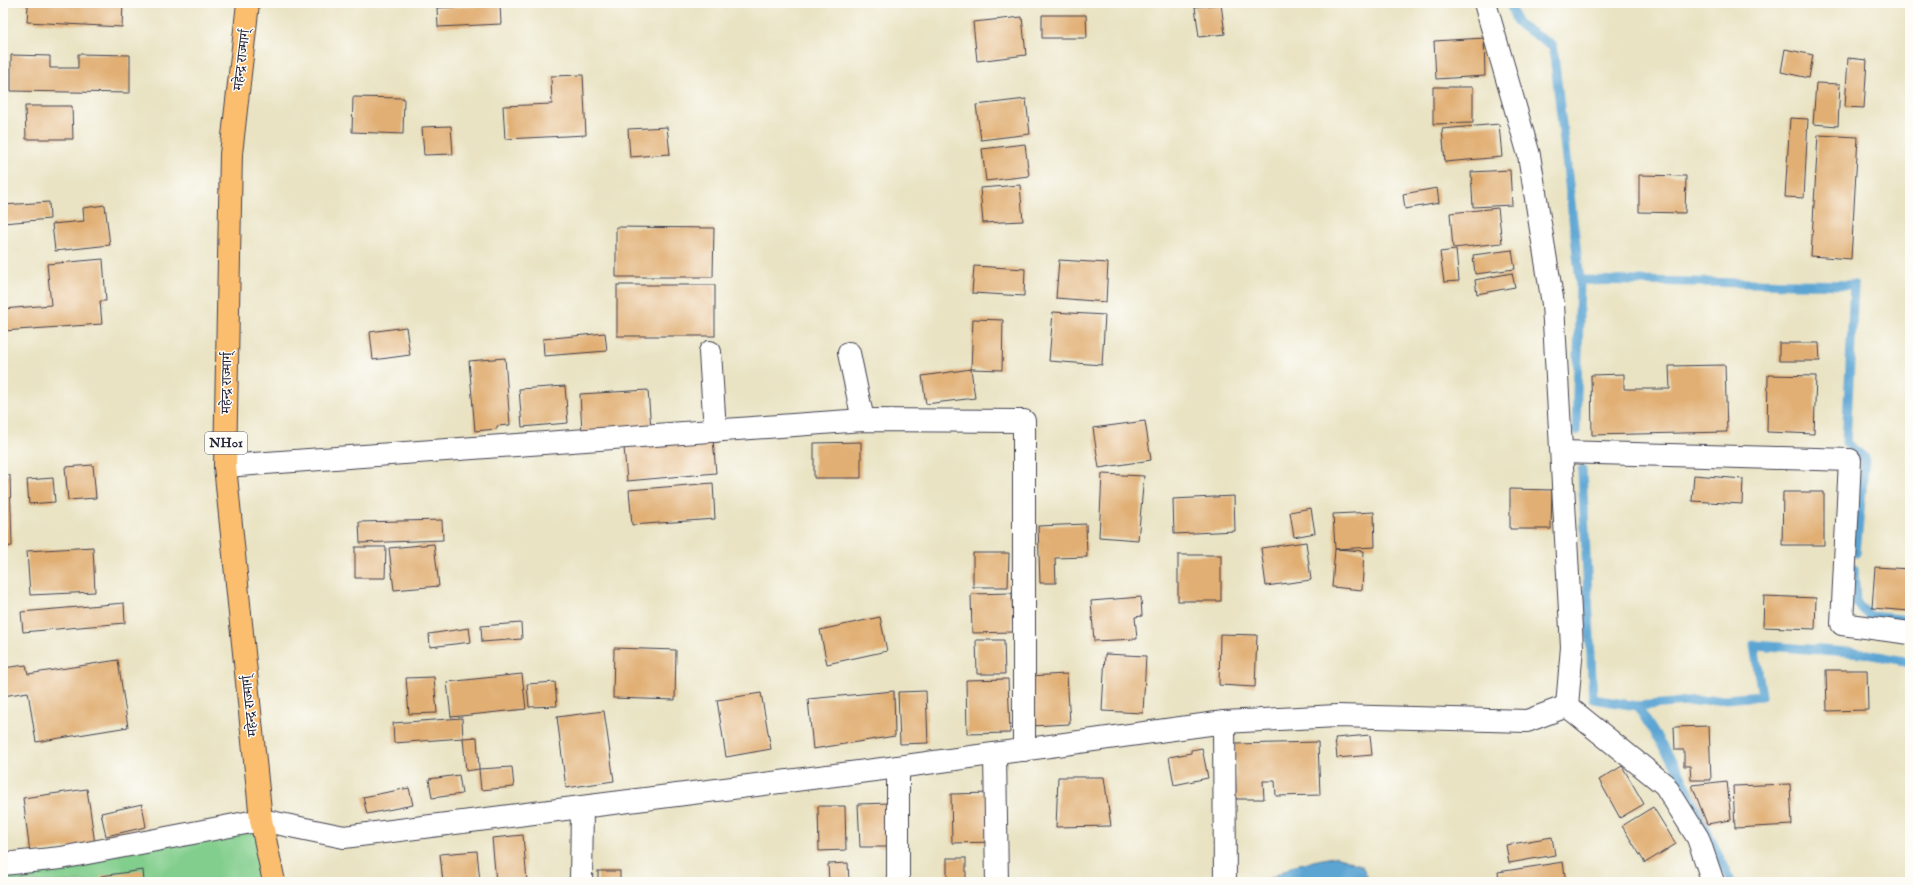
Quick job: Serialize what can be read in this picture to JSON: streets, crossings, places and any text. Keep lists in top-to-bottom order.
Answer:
{
  "streets": {
    "highway": ["महेन्द्र राज्मार्ग्", "NH01"]
  }
}
